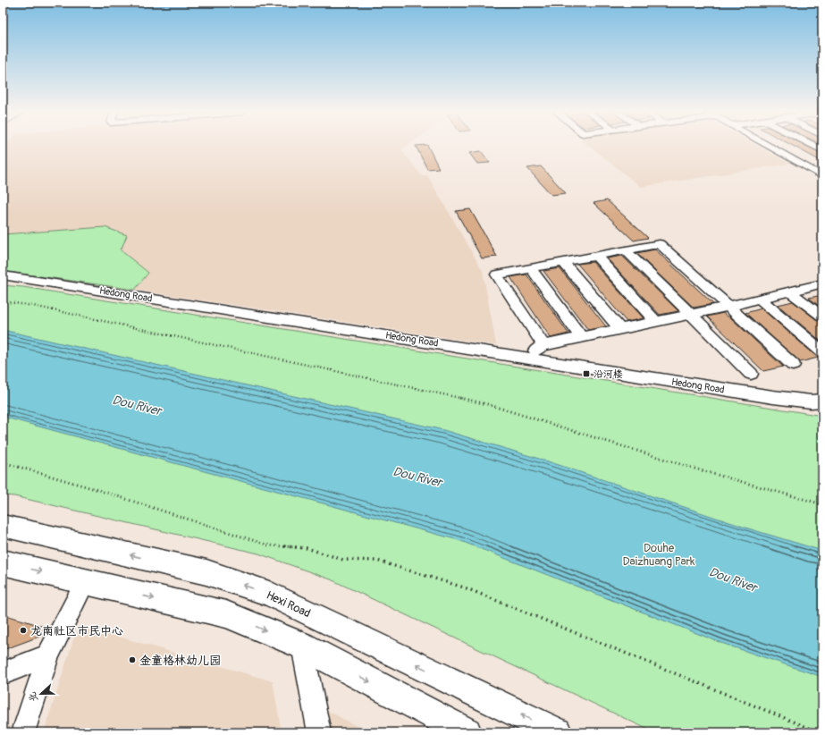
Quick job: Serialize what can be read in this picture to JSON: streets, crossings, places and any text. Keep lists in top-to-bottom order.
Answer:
{
  "streets": {
    "main road": ["Hexi Road"],
    "street": ["Hedong Road"]
  },
  "water": ["Dou River"],
  "parks": ["Douhe Daizhuang Park"],
  "places": {
    "transit": ["沿河楼"],
    "other": ["龙南社区市民中心", "金童格林幼儿园"]
  },
  "north": "left"
}
